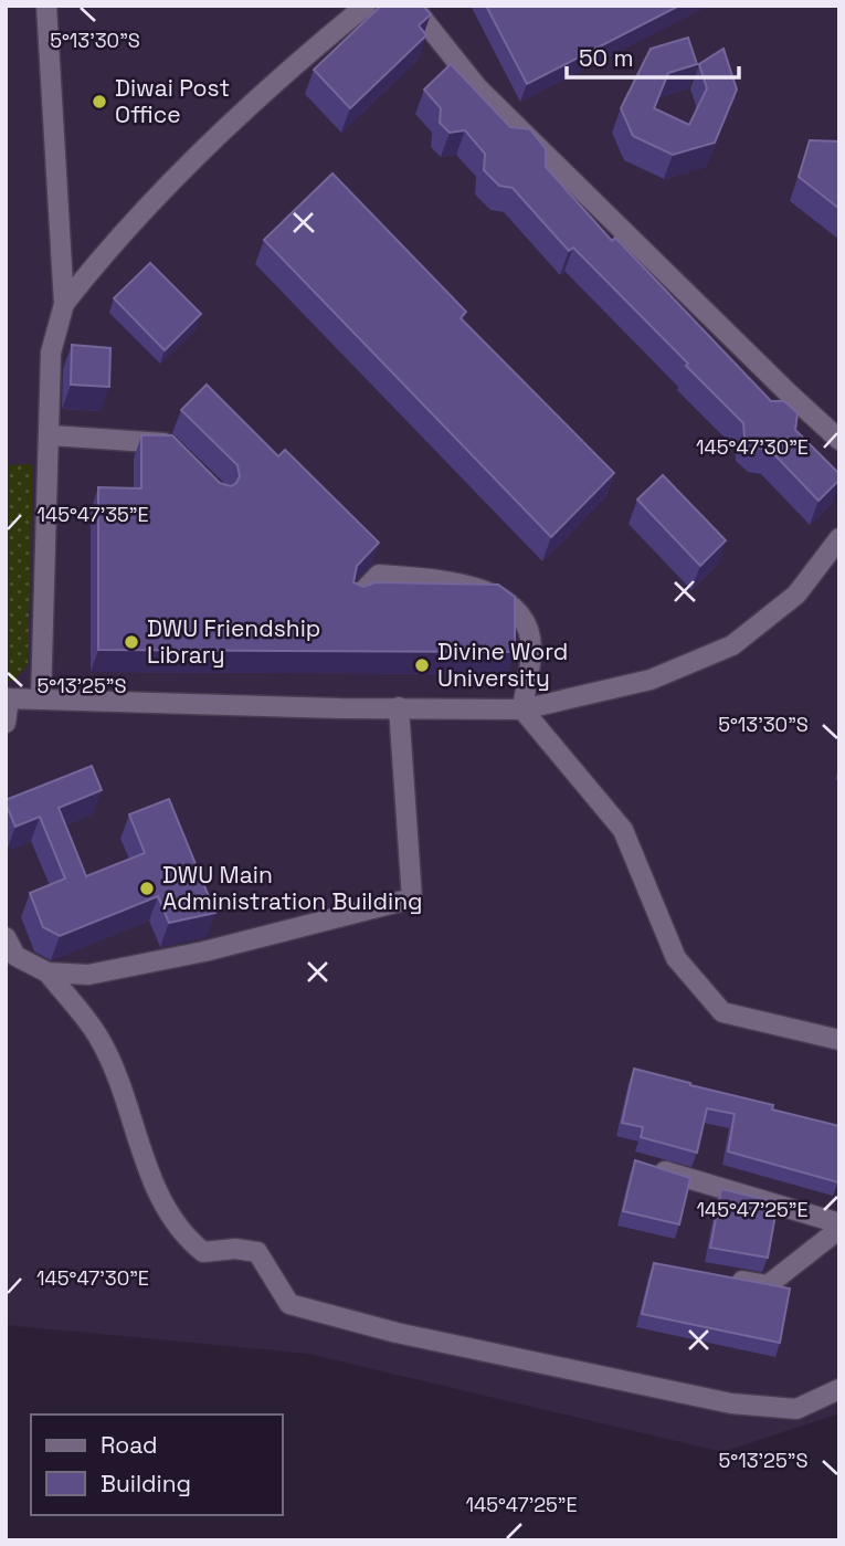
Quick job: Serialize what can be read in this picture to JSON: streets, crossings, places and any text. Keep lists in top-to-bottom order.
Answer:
{
  "places": [
    "Diwai Post Office",
    "DWU Friendship Library",
    "Divine Word University",
    "DWU Main Administration Building"
  ],
  "legend": ["Road", "Building"],
  "scale_bar": "50 m",
  "coordinates": [
    "5°13'30\"S",
    "145°47'30\"E",
    "145°47'35\"E",
    "5°13'25\"S",
    "145°47'25\"E"
  ]
}
